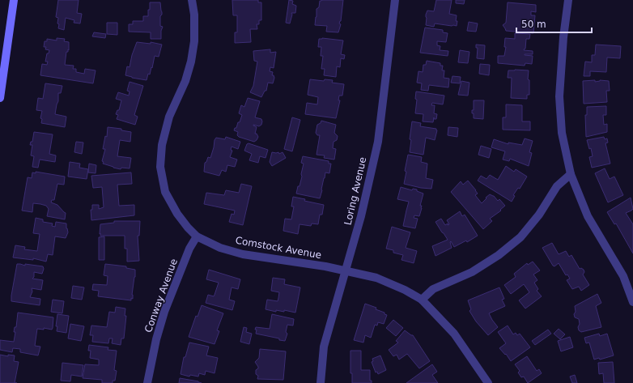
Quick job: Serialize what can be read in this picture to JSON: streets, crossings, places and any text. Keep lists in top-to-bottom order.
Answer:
{
  "streets": {
    "street": ["Loring Avenue", "Comstock Avenue", "Conway Avenue"]
  },
  "crossings": [
    ["Loring Avenue", "Comstock Avenue"],
    ["Comstock Avenue", "Conway Avenue"]
  ],
  "scale_bar": "50 m"
}
